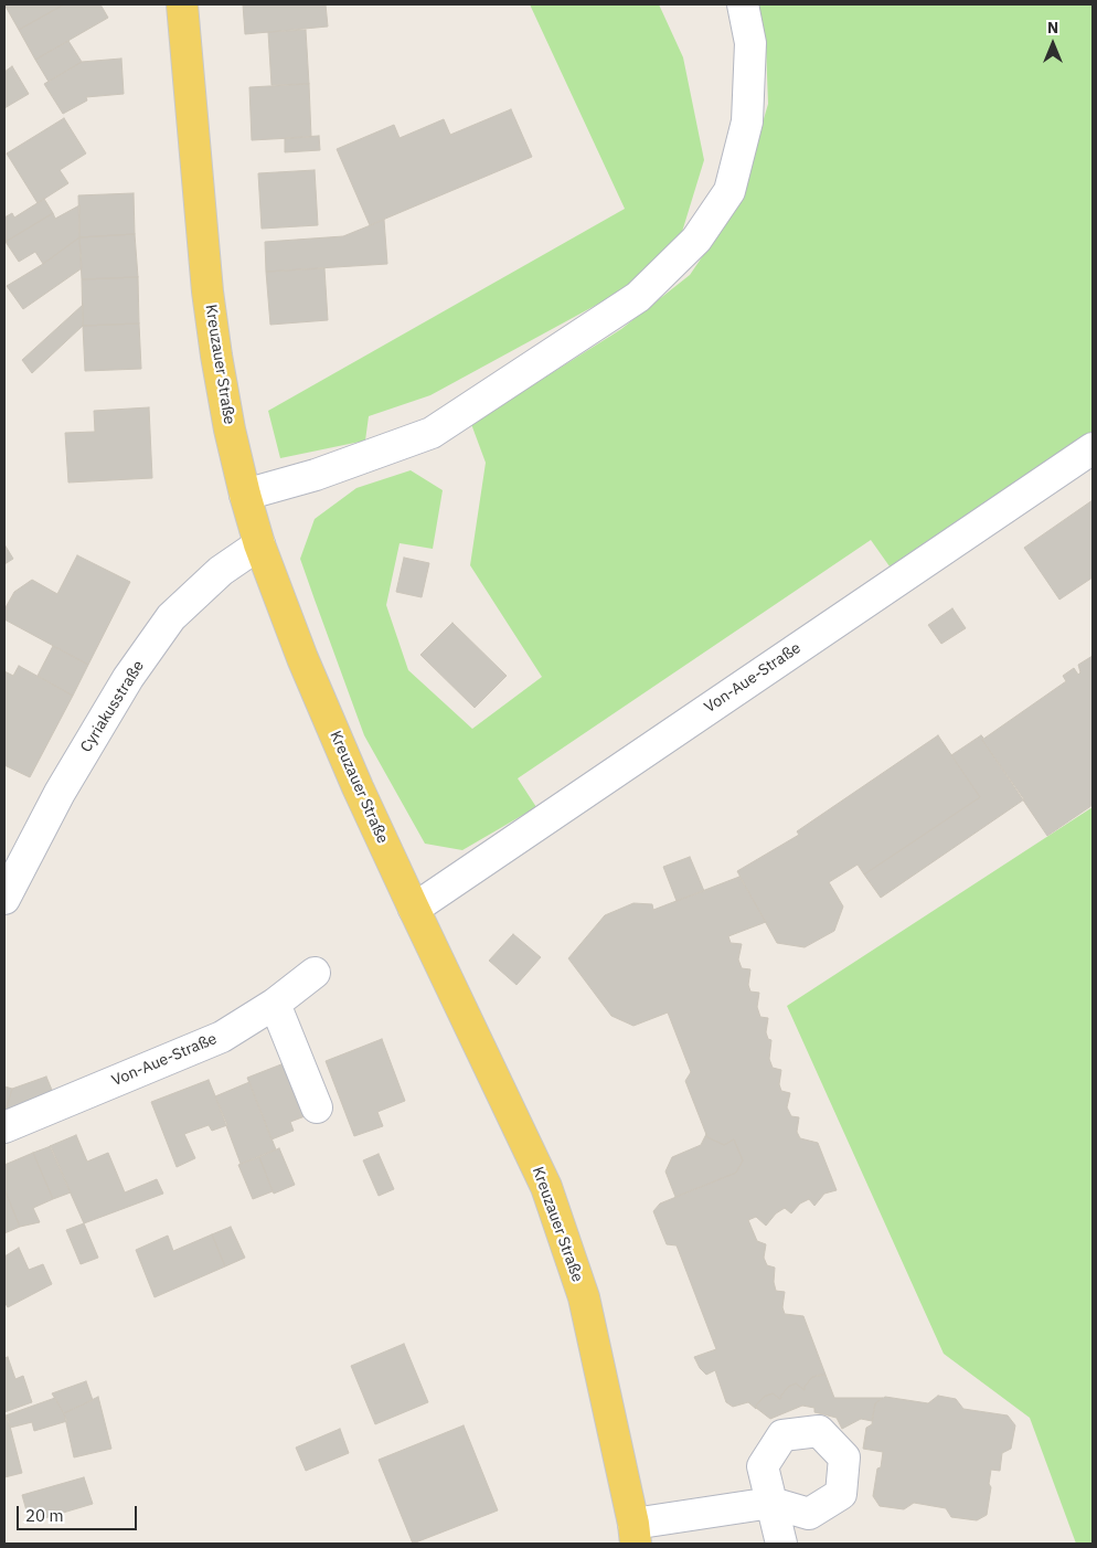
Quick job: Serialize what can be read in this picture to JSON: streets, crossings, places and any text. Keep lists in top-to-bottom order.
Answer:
{
  "streets": {
    "main road": ["Kreuzauer Straße"],
    "street": ["Von-Aue-Straße", "Cyriakusstraße"]
  },
  "crossings": [
    ["Kreuzauer Straße", "Von-Aue-Straße"],
    ["Kreuzauer Straße", "Cyriakusstraße"]
  ],
  "scale_bar": "20 m",
  "north": "top"
}
